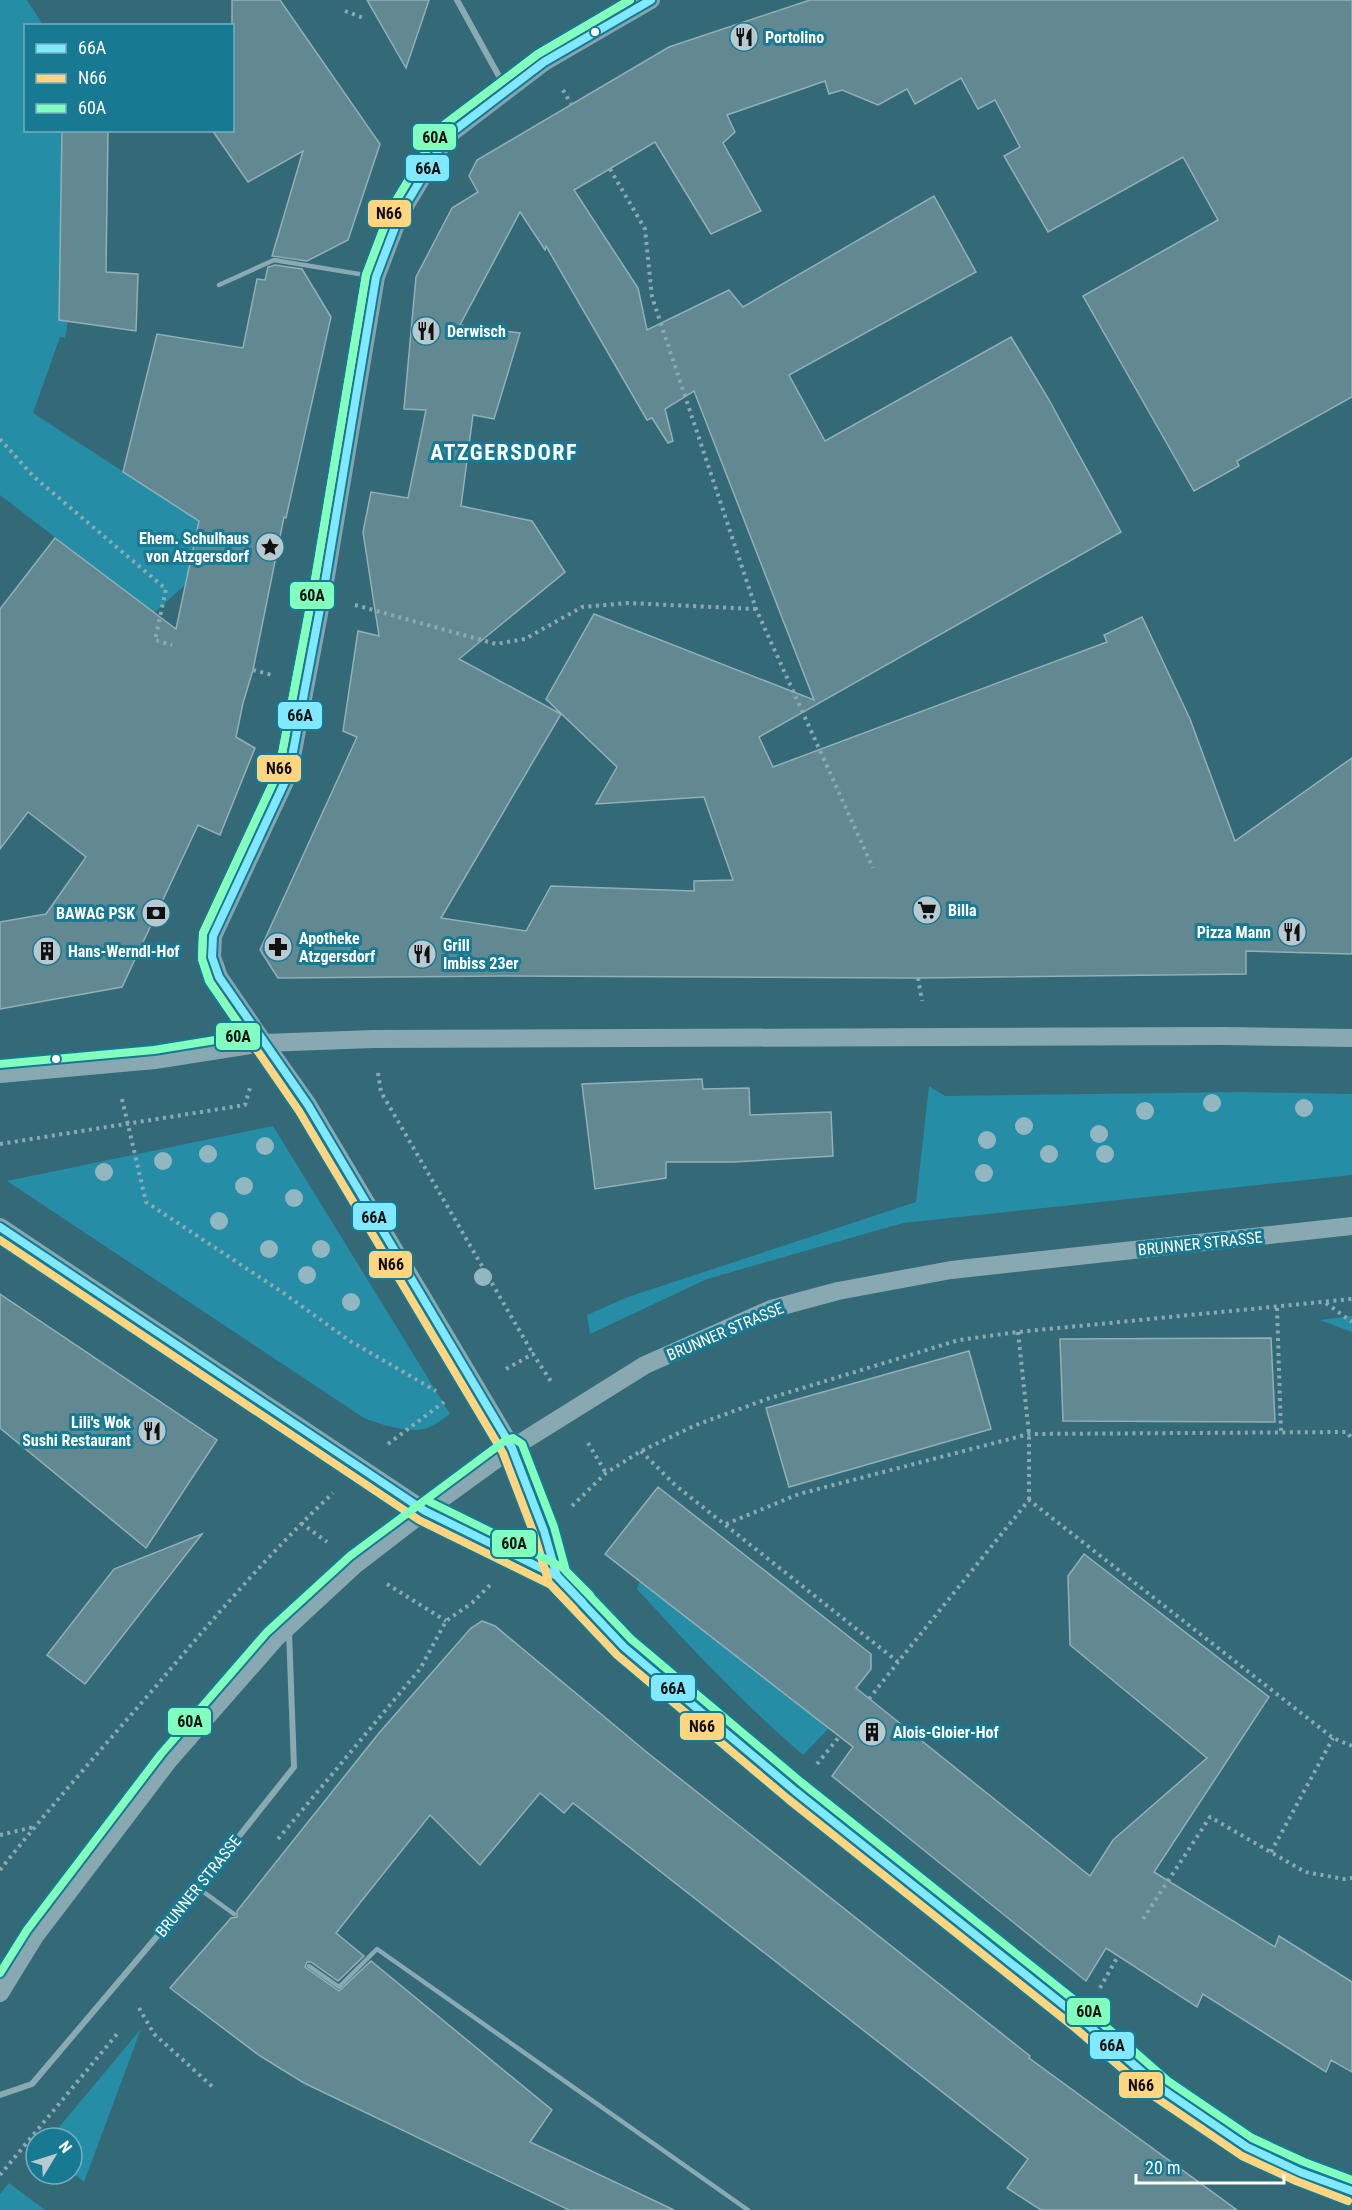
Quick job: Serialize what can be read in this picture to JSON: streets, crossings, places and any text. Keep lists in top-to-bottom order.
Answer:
{
  "streets": {
    "main road": ["BRUNNER STRASSE"]
  },
  "districts": ["ATZGERSDORF"],
  "places": {
    "restaurant": [
      "Portolino",
      "Derwisch",
      "Pizza Mann",
      "Grill Imbiss 23er",
      "Lili's Wok Sushi Restaurant"
    ],
    "place": ["Ehem. Schulhaus von Atzgersdorf"],
    "supermarket": ["Billa"],
    "bank": ["BAWAG PSK"],
    "pharmacy": ["Apotheke Atzgersdorf"],
    "building": ["Hans-Werndl-Hof", "Alois-Gloier-Hof"]
  },
  "lines": ["transit line 66A", "transit line N66", "transit line 60A"],
  "legend": ["66A", "N66", "60A"],
  "scale_bar": "20 m",
  "north": "top right"
}
